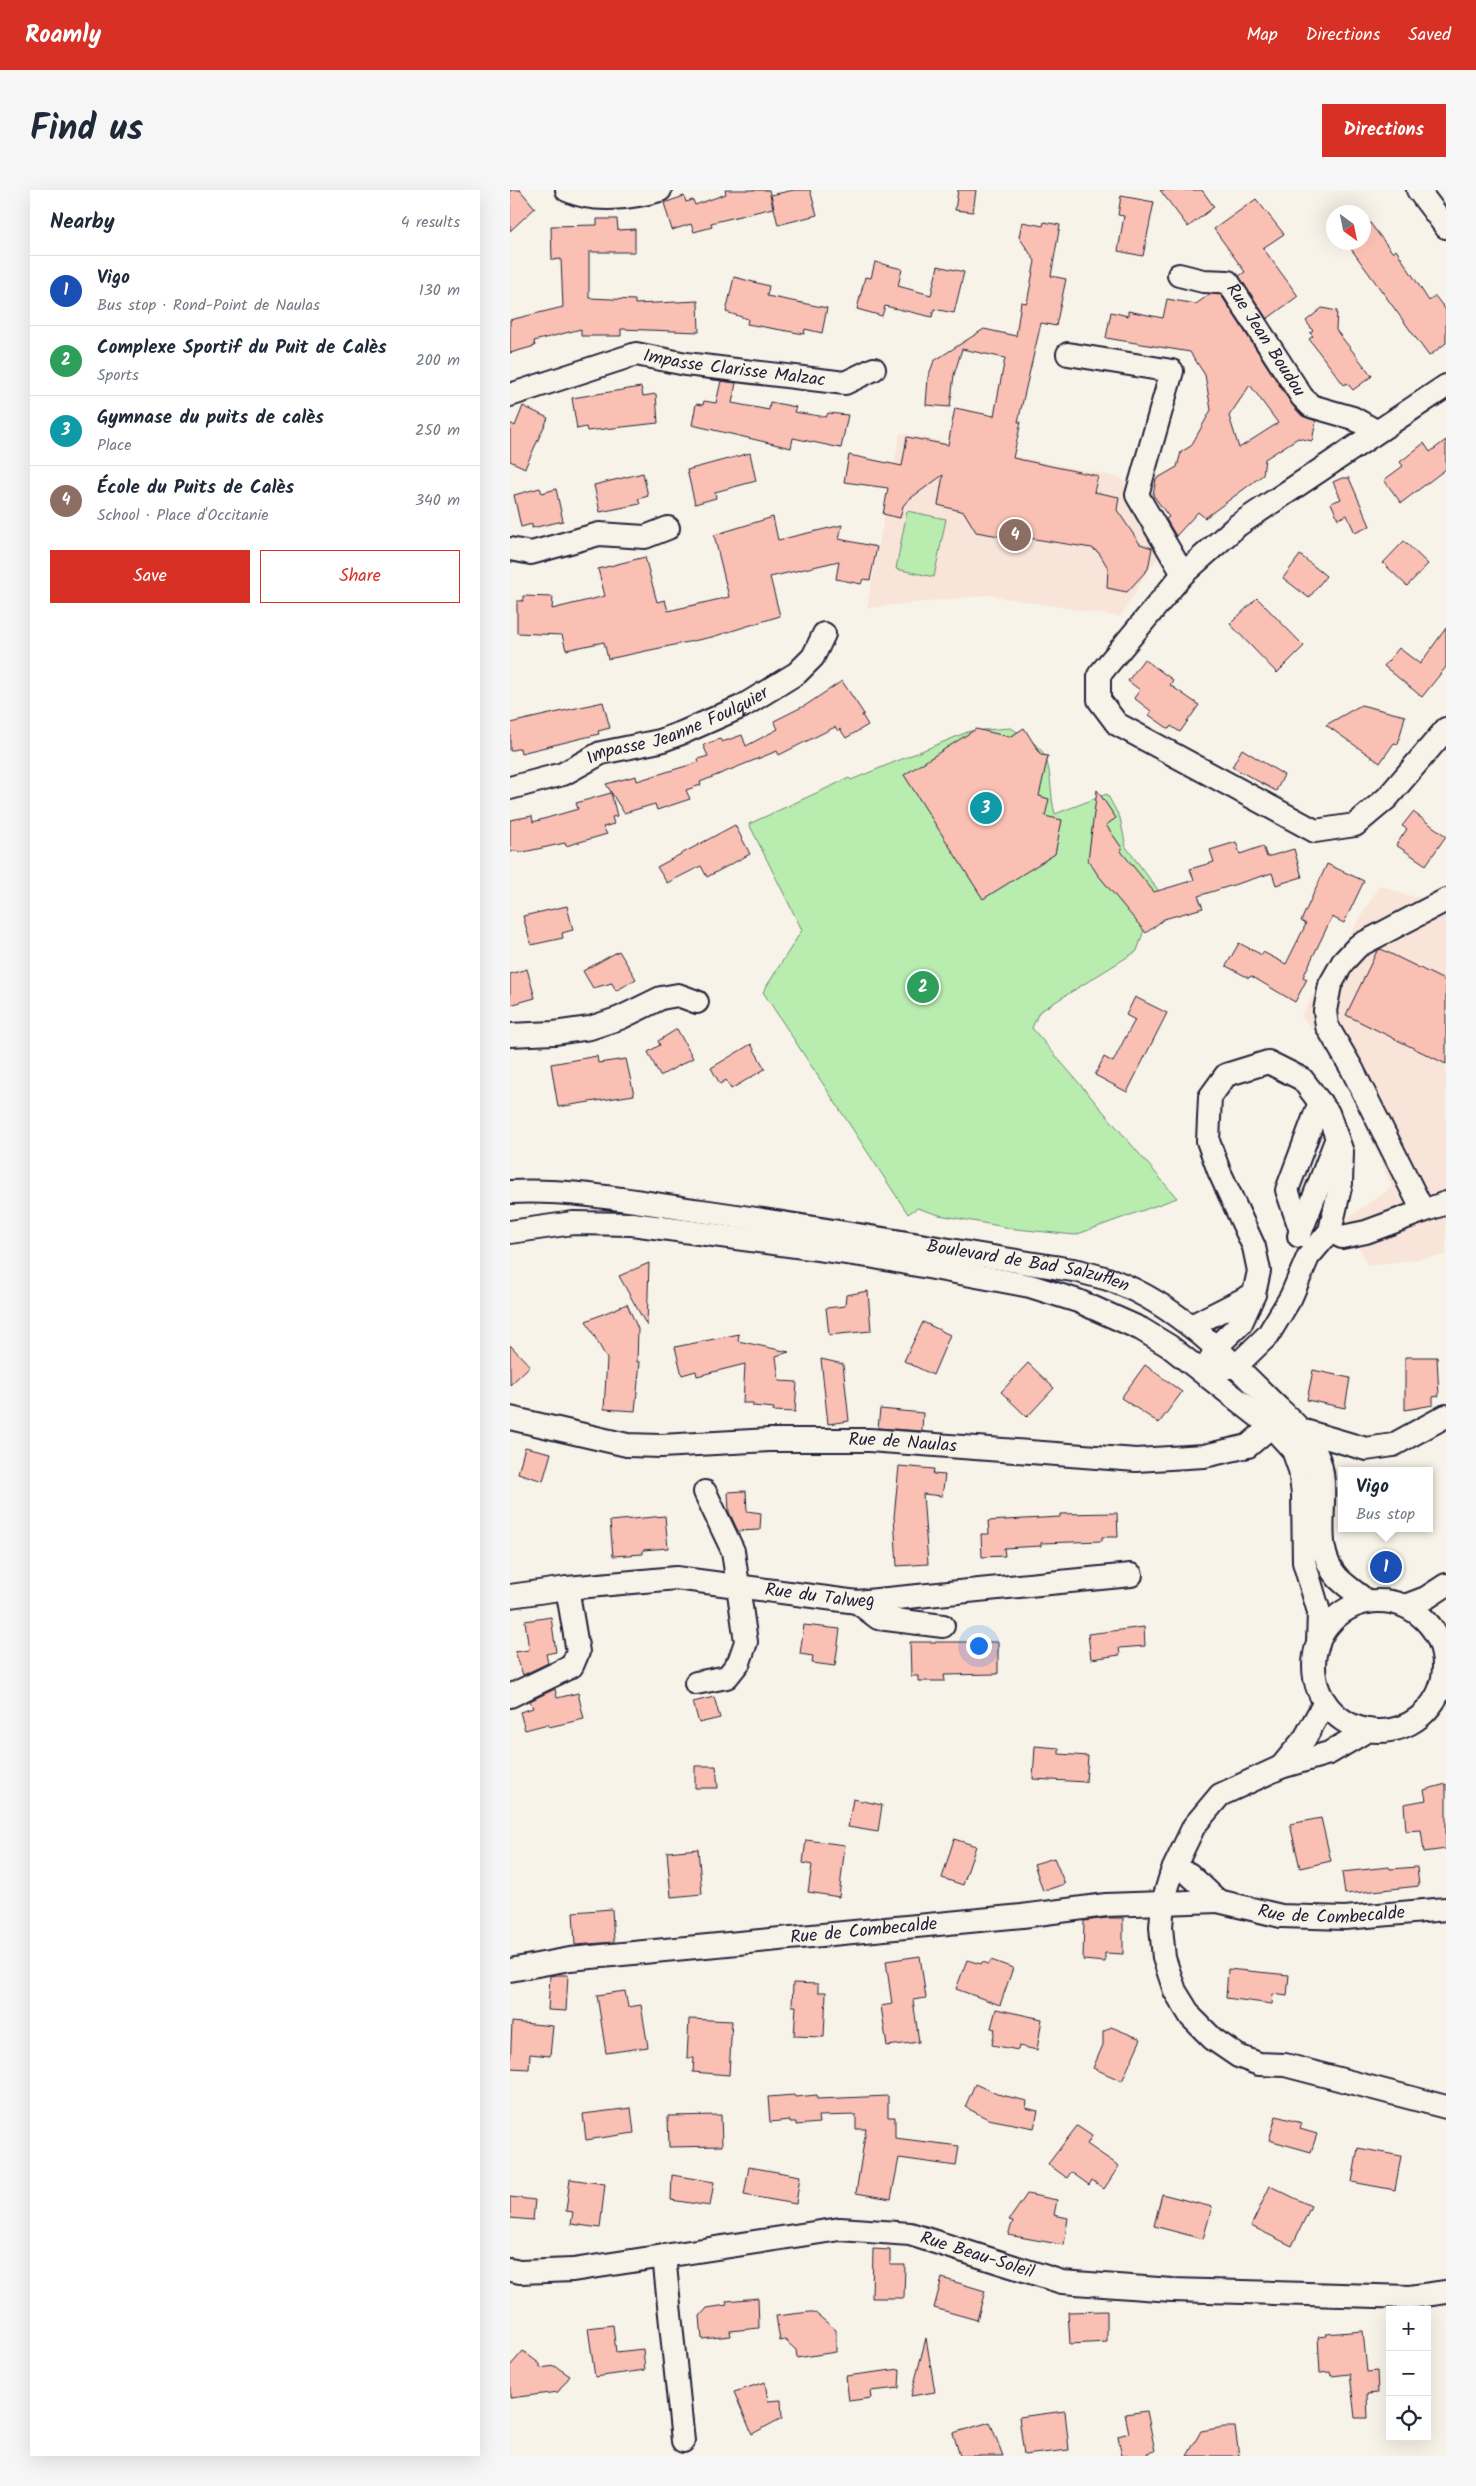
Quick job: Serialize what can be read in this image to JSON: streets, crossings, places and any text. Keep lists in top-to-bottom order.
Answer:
{
  "streets": {
    "street": [
      "Rue Jean Boudou",
      "Impasse Clarisse Malzac",
      "Impasse Jeanne Foulquier",
      "Boulevard de Bad Salzuflen",
      "Rue de Naulas",
      "Rue du Talweg",
      "Rue de Combecalde",
      "Rue Beau-Soleil"
    ]
  },
  "crossings": [
    ["Boulevard de Bad Salzuflen", "Rue de Naulas"]
  ],
  "north": "bottom right",
  "page": {
    "header": "Roamly",
    "nav": ["Map", "Directions", "Saved"],
    "title": "Find us",
    "buttons": [
      "Directions",
      ["Save", "Share"]
    ],
    "heading": ["Nearby", "4 results"],
    "list": [
      {
        "mark": "1",
        "name": "Vigo",
        "note": "Bus stop · Rond-Point de Naulas",
        "value": "130 m"
      },
      {
        "mark": "2",
        "name": "Complexe Sportif du Puit de Calès",
        "note": "Sports",
        "value": "200 m"
      },
      {
        "mark": "3",
        "name": "Gymnase du puits de calès",
        "note": "Place",
        "value": "250 m"
      },
      {
        "mark": "4",
        "name": "École du Puits de Calès",
        "note": "School · Place d'Occitanie",
        "value": "340 m"
      }
    ],
    "pins": [
      "4",
      "3",
      "2",
      "1"
    ],
    "popup": ["Vigo", "Bus stop"],
    "map_buttons": ["+", "−"]
  }
}
